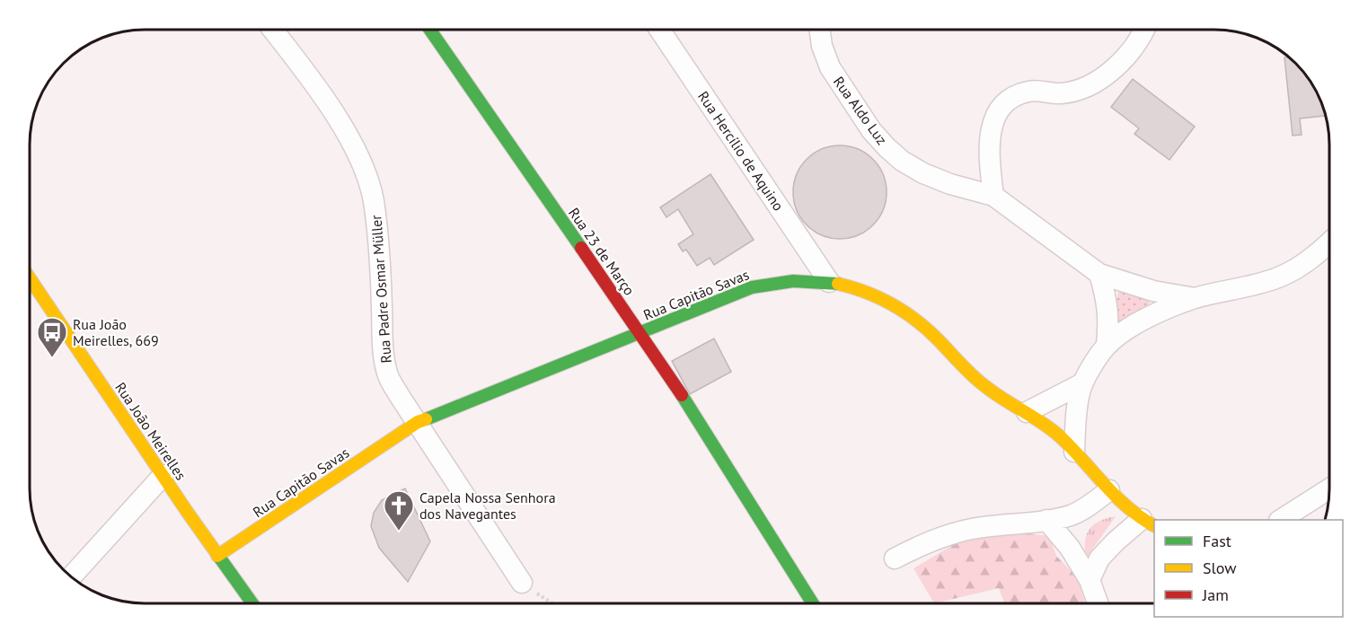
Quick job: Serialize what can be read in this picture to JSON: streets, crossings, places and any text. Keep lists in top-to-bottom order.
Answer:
{
  "streets": {
    "street": [
      "Rua Aldo Luz",
      "Rua Hercílio de Aquino",
      "Rua 23 de Março",
      "Rua Padre Osmar Müller",
      "Rua Capitão Savas",
      "Rua João Meirelles"
    ]
  },
  "crossings": [
    ["Rua Hercílio de Aquino", "Rua Capitão Savas"],
    ["Rua 23 de Março", "Rua Capitão Savas"],
    ["Rua Padre Osmar Müller", "Rua Capitão Savas"],
    ["Rua Capitão Savas", "Rua João Meirelles"]
  ],
  "places": {
    "bus stop": ["Rua João Meirelles, 669"],
    "church": ["Capela Nossa Senhora dos Navegantes"]
  },
  "legend": ["Fast", "Slow", "Jam"]
}
